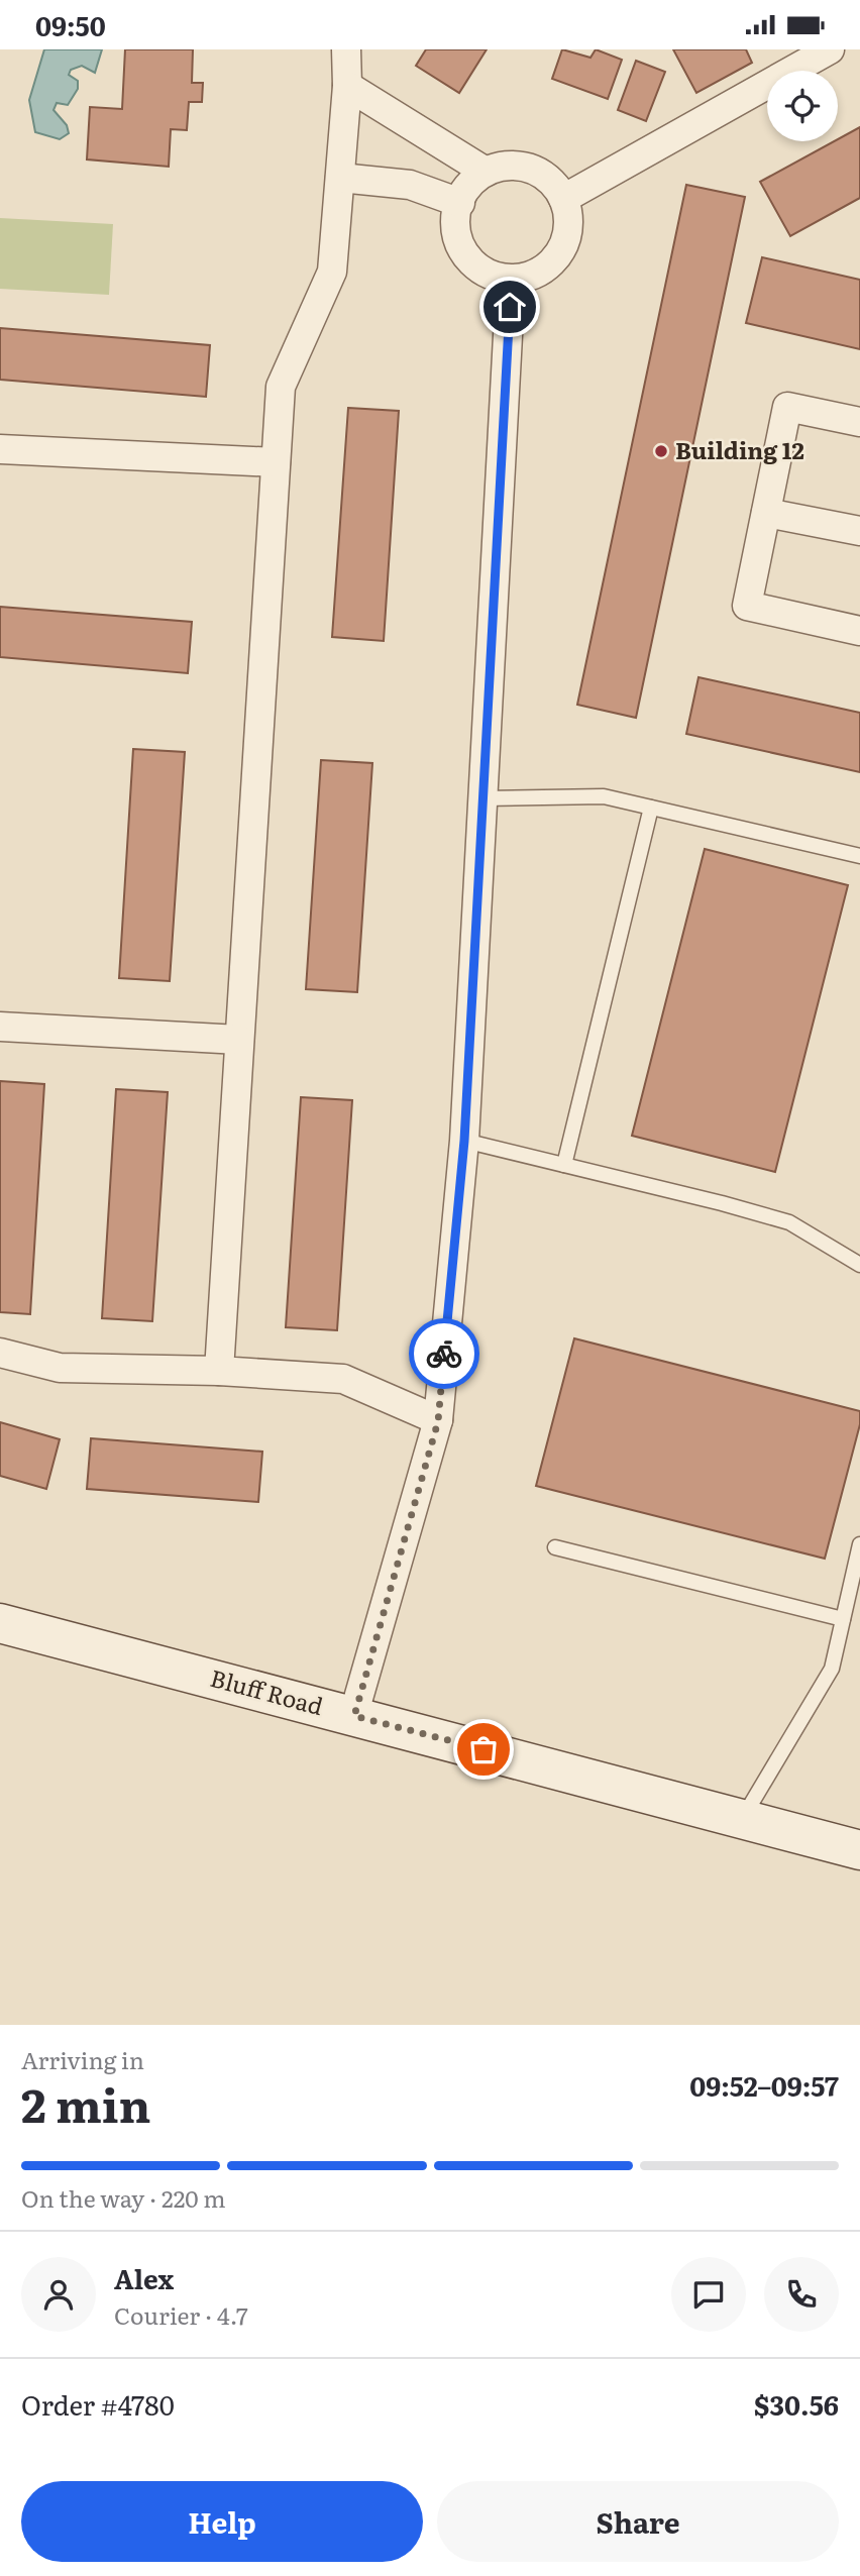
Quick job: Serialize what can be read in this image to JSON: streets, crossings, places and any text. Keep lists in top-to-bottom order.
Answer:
{
  "streets": {
    "main road": ["Bluff Road"]
  },
  "places": ["Building 12"],
  "page": {
    "status": "09:50",
    "heading": ["2 min", "Arriving in", "09:52–09:57"],
    "panel": [
      "Alex",
      "Courier · 4.7",
      "Order #4780",
      "$30.56"
    ],
    "bar": "On the way · 220 m",
    "buttons": ["Help", "Share"]
  }
}
